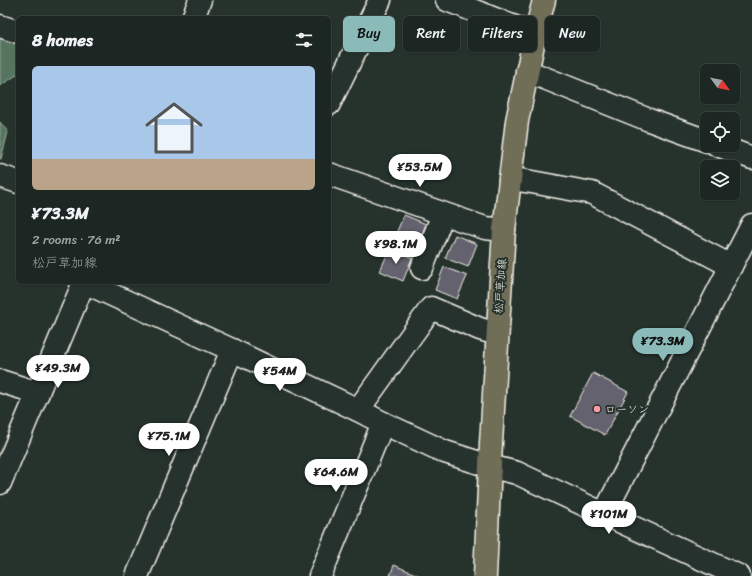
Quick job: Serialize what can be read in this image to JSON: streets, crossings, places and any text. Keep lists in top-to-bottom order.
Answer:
{
  "streets": {
    "main road": ["松戸草加線"]
  },
  "places": ["ローソン"],
  "north": "bottom right",
  "page": {
    "chip": [
      "Buy",
      "Rent",
      "Filters",
      "New"
    ],
    "heading": "8 homes",
    "list": [
      {
        "name": "¥73.3M",
        "note": "2 rooms · 76 m² · 松戸草加線"
      }
    ],
    "price": [
      "¥53.5M",
      "¥98.1M",
      "¥73.3M",
      "¥49.3M",
      "¥54M",
      "¥75.1M",
      "¥64.6M",
      "¥101M"
    ]
  }
}
